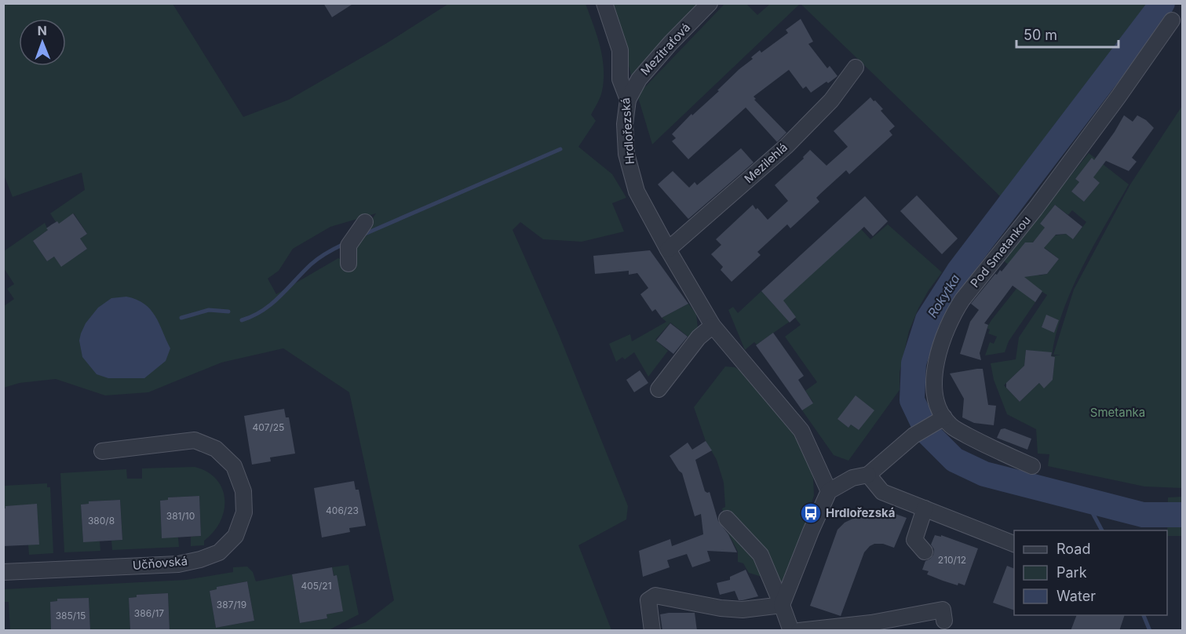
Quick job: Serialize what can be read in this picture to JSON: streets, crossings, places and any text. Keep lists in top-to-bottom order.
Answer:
{
  "streets": {
    "street": [
      "Mezitraťová",
      "Hrdlořezská",
      "Mezilehlá",
      "Pod Smetankou",
      "Učňovská"
    ]
  },
  "crossings": [
    ["Mezitraťová", "Hrdlořezská"],
    ["Hrdlořezská", "Mezilehlá"]
  ],
  "water": ["Rokytka"],
  "parks": ["Smetanka"],
  "places": {
    "bus stop": ["Hrdlořezská"]
  },
  "house_numbers": [
    "407/25",
    "406/23",
    "381/10",
    "380/8",
    "210/12",
    "405/21",
    "387/19",
    "386/17",
    "385/15"
  ],
  "legend": ["Road", "Park", "Water"],
  "scale_bar": "50 m",
  "north": "top"
}
